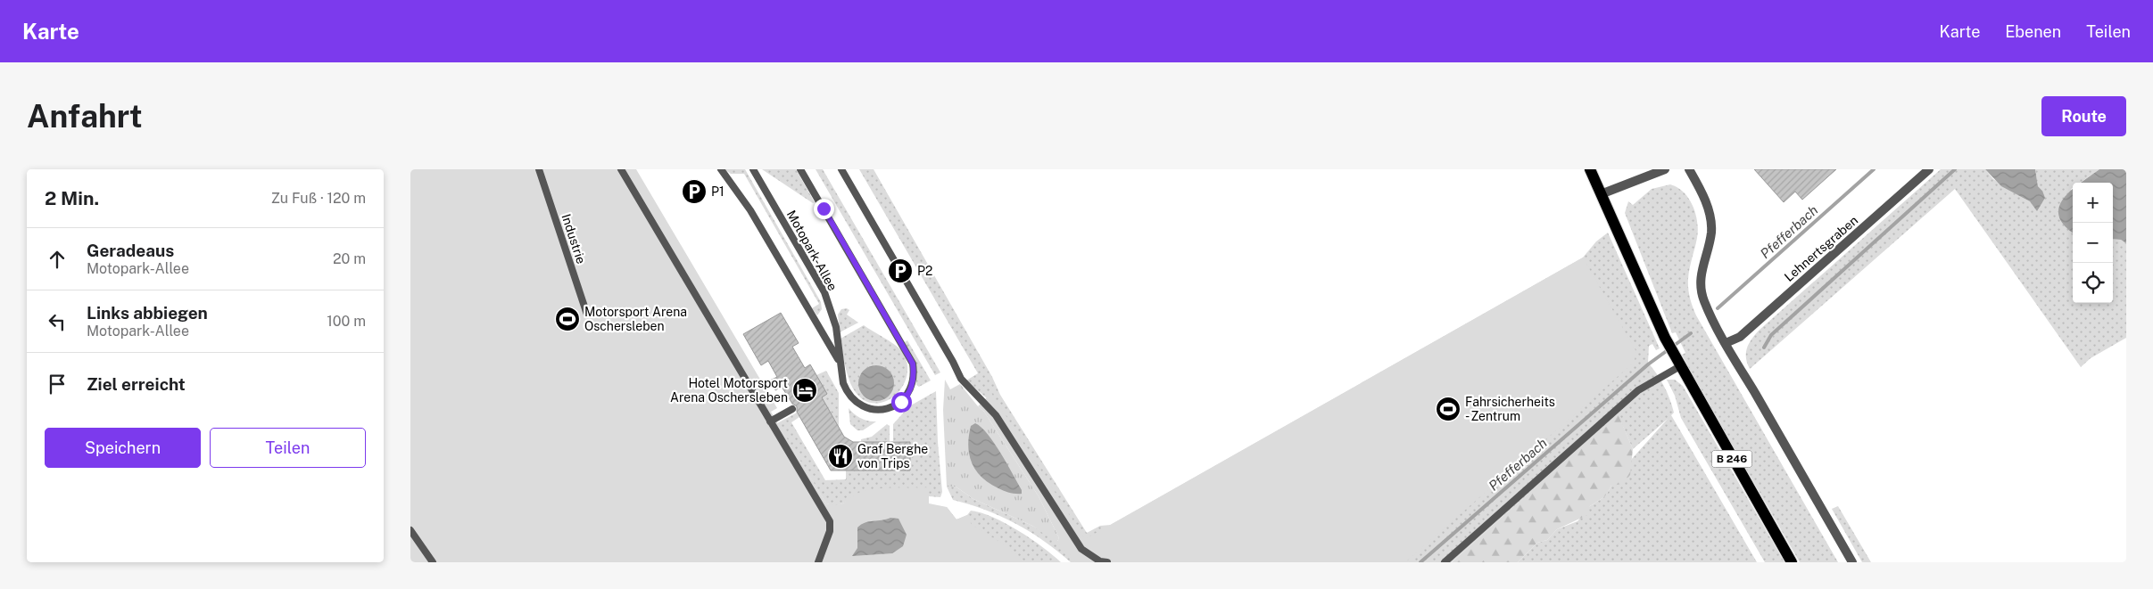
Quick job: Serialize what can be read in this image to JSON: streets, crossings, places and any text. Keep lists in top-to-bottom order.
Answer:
{
  "streets": {
    "main road": ["B 246"],
    "street": ["Lehnertsgraben"],
    "lane": ["Industrie", "Motopark-Allee"]
  },
  "water": ["Pfefferbach"],
  "places": {
    "parking": ["P1", "P2"],
    "sports": ["Motorsport Arena Oschersleben", "Fahrsicherheits - Zentrum"],
    "hotel": ["Hotel Motorsport Arena Oschersleben"],
    "restaurant": ["Graf Berghe von Trips"]
  },
  "page": {
    "header": "Karte",
    "nav": ["Karte", "Ebenen", "Teilen"],
    "buttons": [
      "Route",
      ["Speichern", "Teilen"]
    ],
    "title": "Anfahrt",
    "heading": ["2 Min.", "Zu Fuß · 120 m"],
    "map_buttons": ["+", "−"],
    "list": [
      ["Geradeaus", "Motopark-Allee", "20 m"],
      ["Links abbiegen", "Motopark-Allee", "100 m"],
      "Ziel erreicht"
    ]
  }
}
